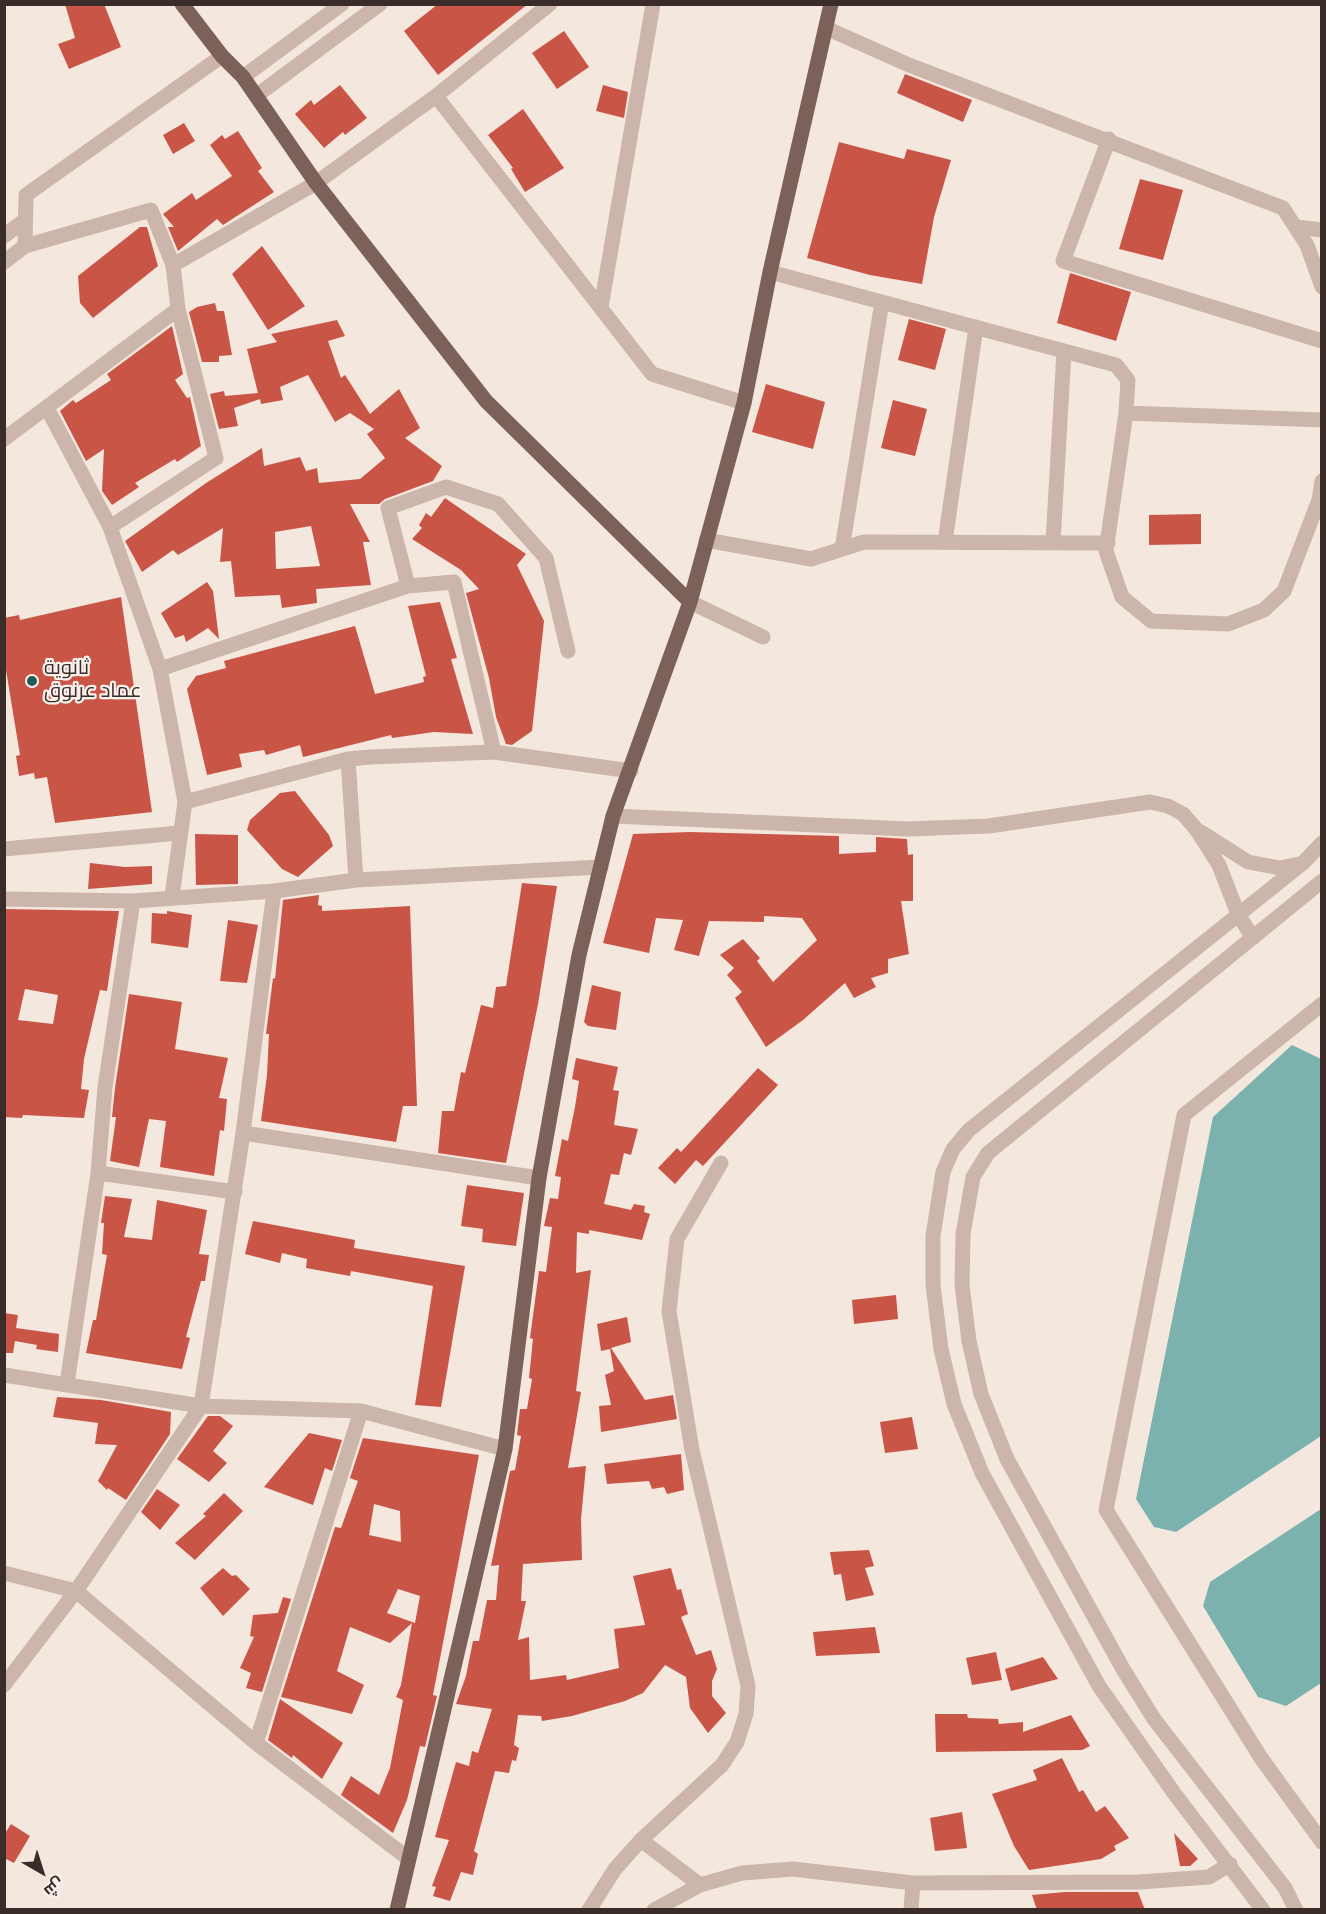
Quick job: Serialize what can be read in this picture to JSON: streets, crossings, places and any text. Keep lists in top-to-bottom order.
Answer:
{
  "places": ["ثانوية عماد عرنوق"],
  "north": "bottom right"
}
